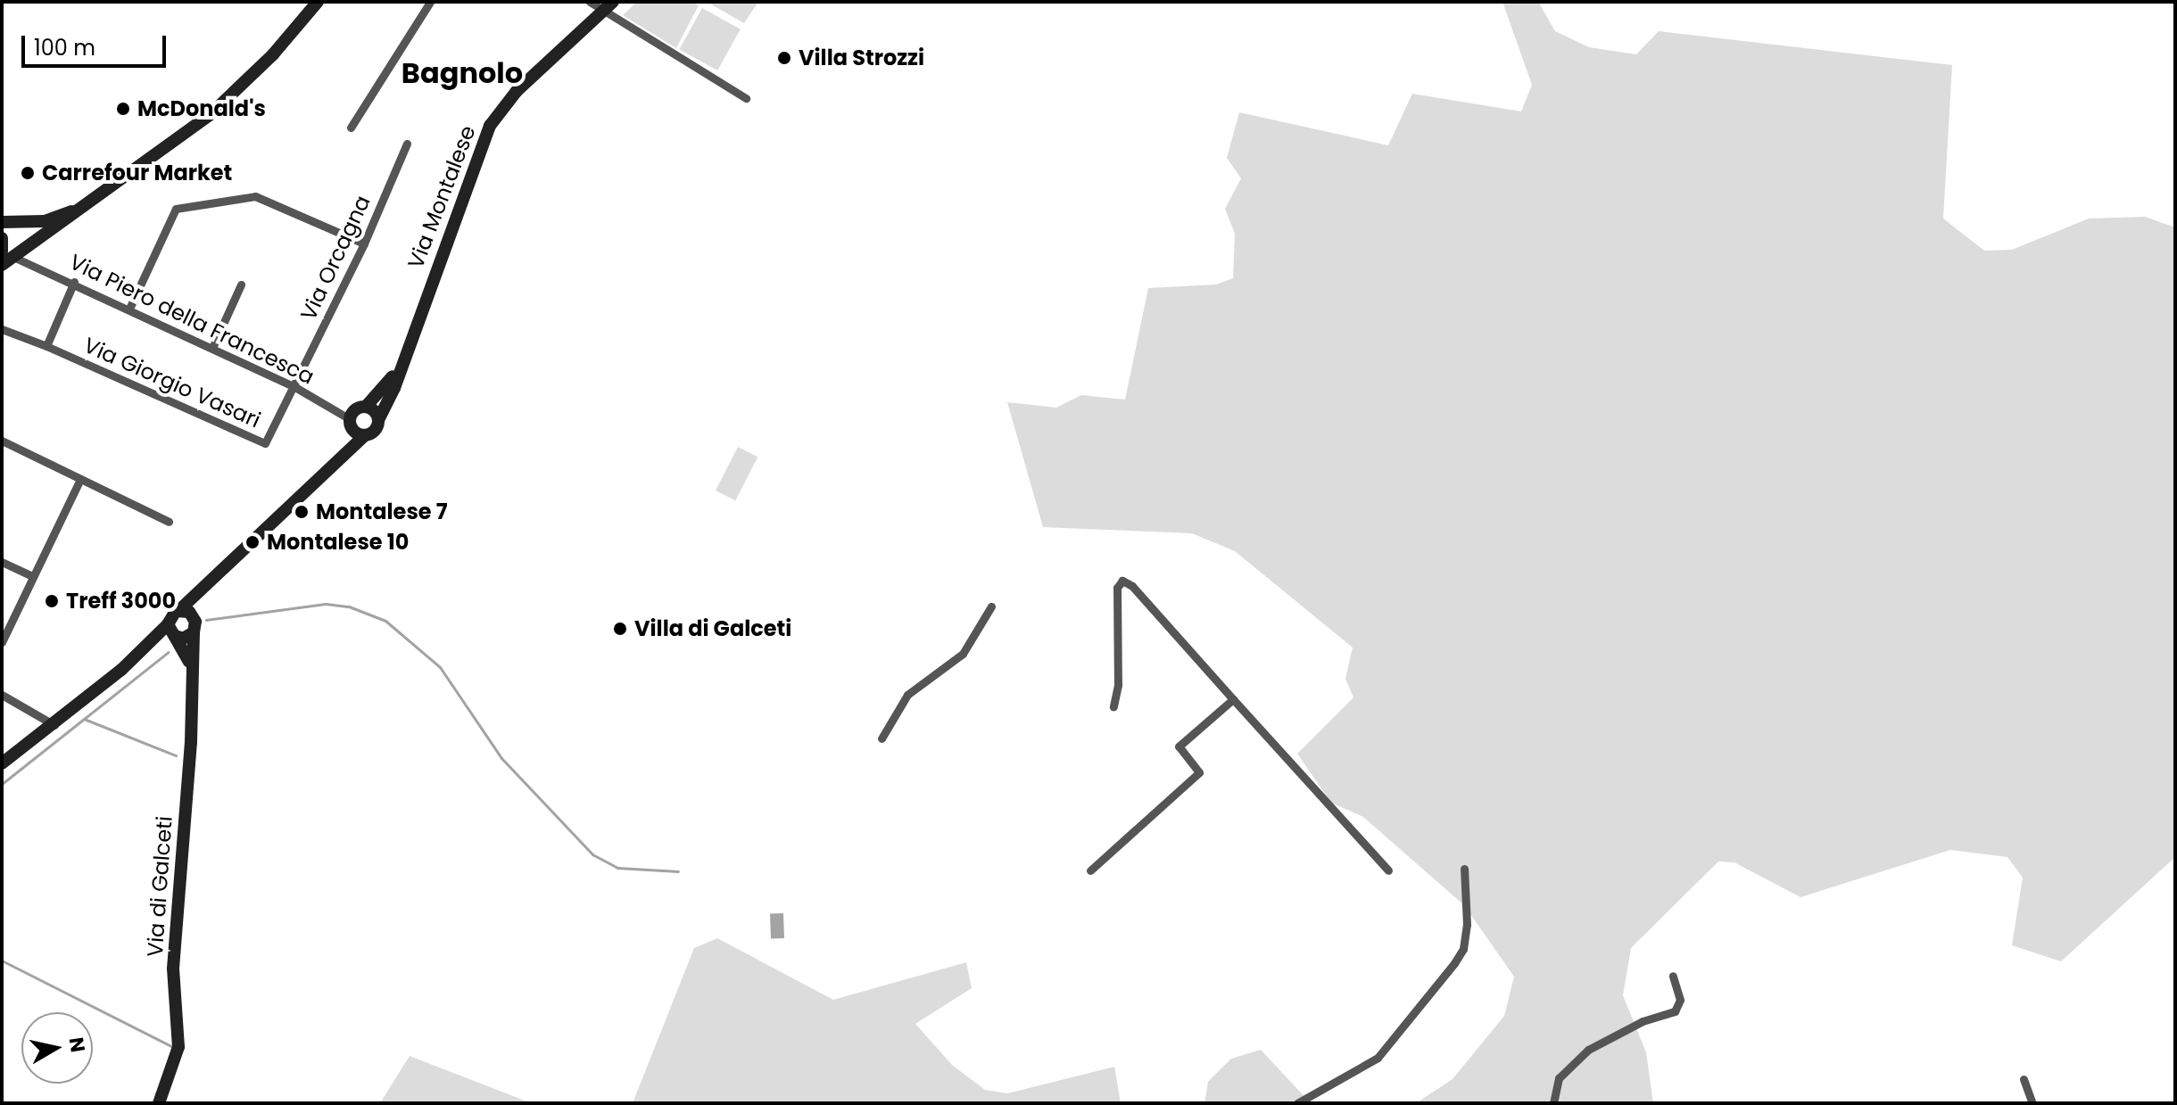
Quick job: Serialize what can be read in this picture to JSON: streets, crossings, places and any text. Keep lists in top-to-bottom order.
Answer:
{
  "streets": {
    "street": [
      "Via Montalese",
      "Via Orcagna",
      "Via Piero della Francesca",
      "Via Giorgio Vasari",
      "Via di Galceti"
    ]
  },
  "crossings": [
    ["Via Montalese", "Via Piero della Francesca"],
    ["Via Montalese", "Via di Galceti"],
    ["Via Orcagna", "Via Piero della Francesca"],
    ["Via Orcagna", "Via Giorgio Vasari"],
    ["Via Piero della Francesca", "Via Giorgio Vasari"]
  ],
  "districts": ["Bagnolo"],
  "places": [
    "Villa Strozzi",
    "McDonald's",
    "Carrefour Market",
    "Montalese 7",
    "Montalese 10",
    "Treff 3000",
    "Villa di Galceti"
  ],
  "scale_bar": "100 m",
  "north": "right"
}
